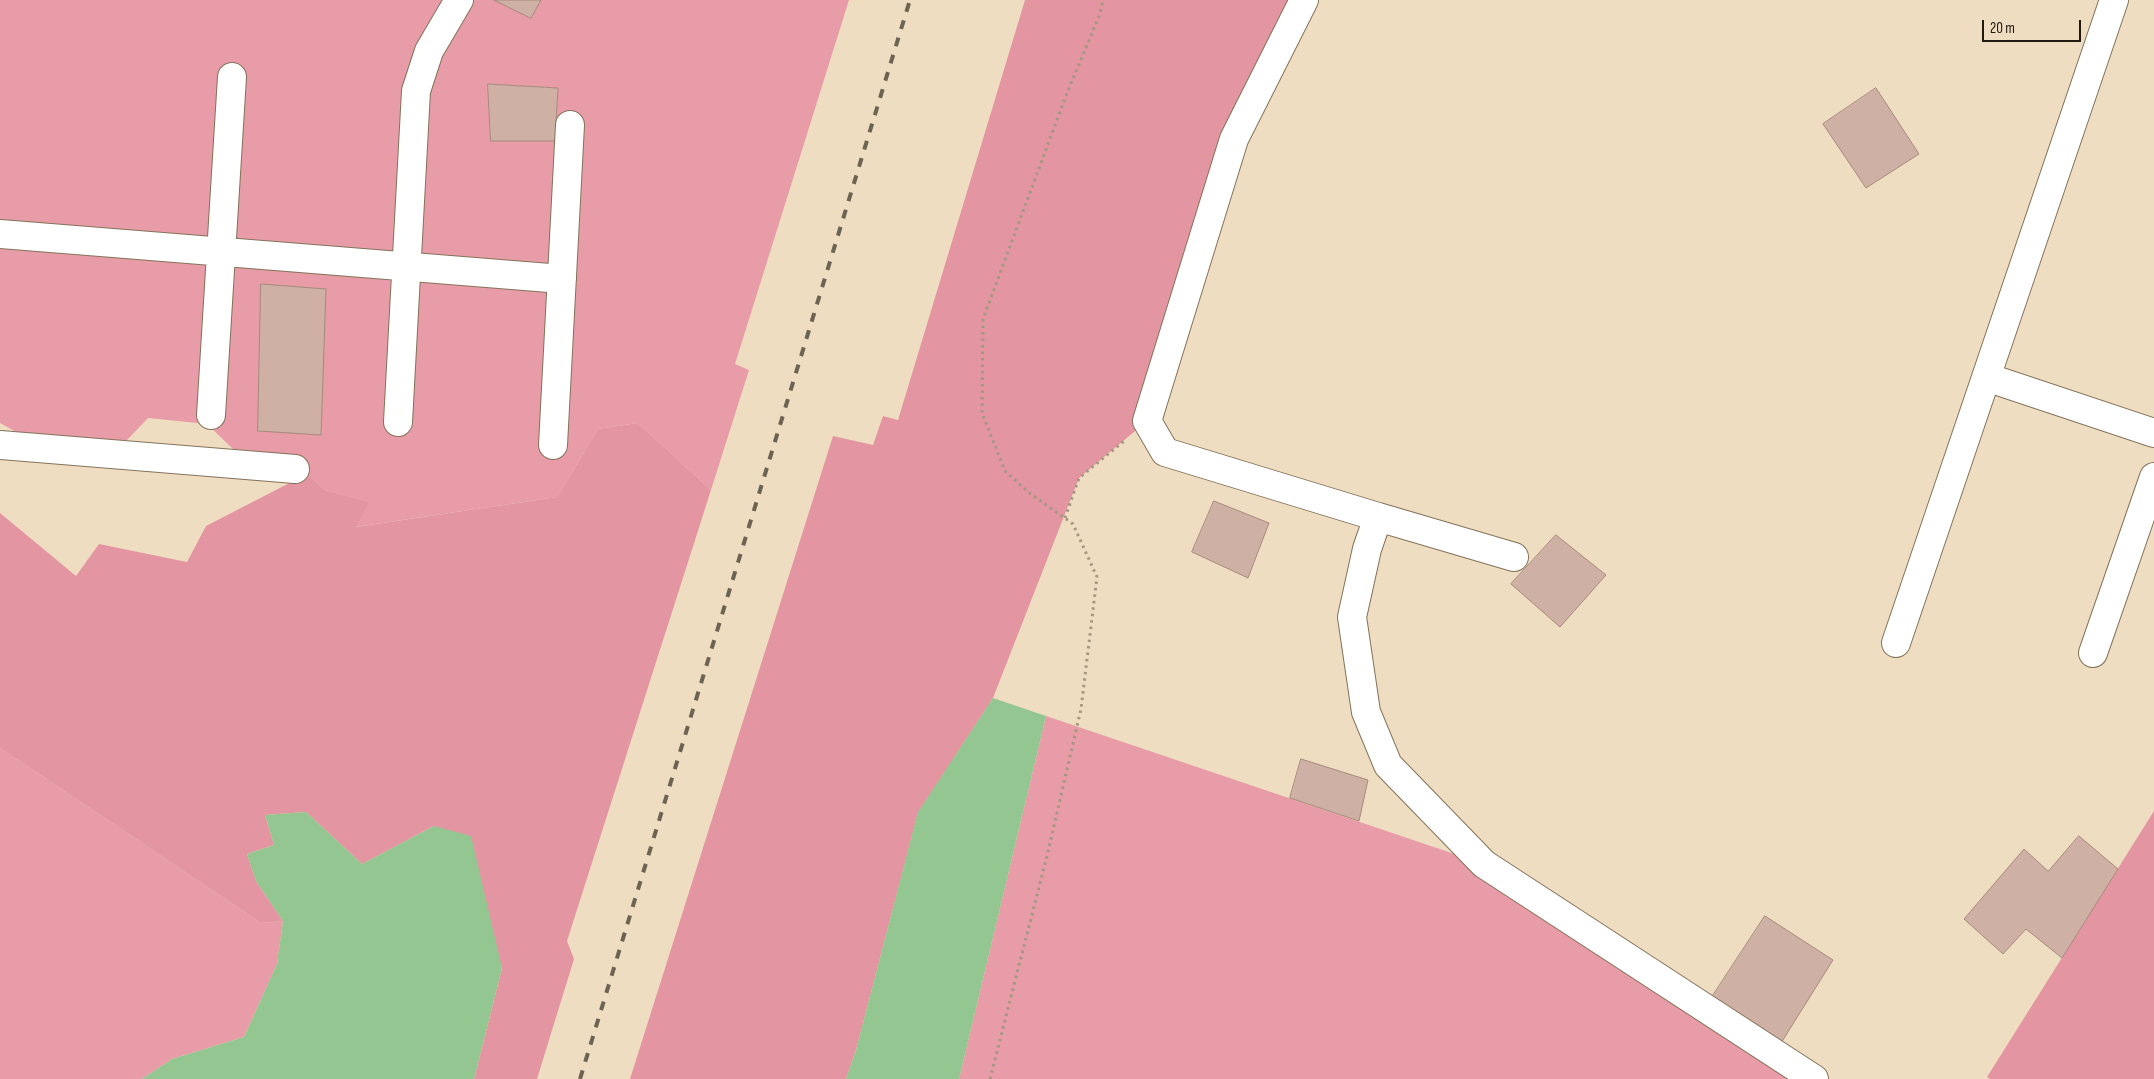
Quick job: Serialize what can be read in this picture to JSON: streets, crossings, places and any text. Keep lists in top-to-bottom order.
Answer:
{
  "scale_bar": "20 m"
}
